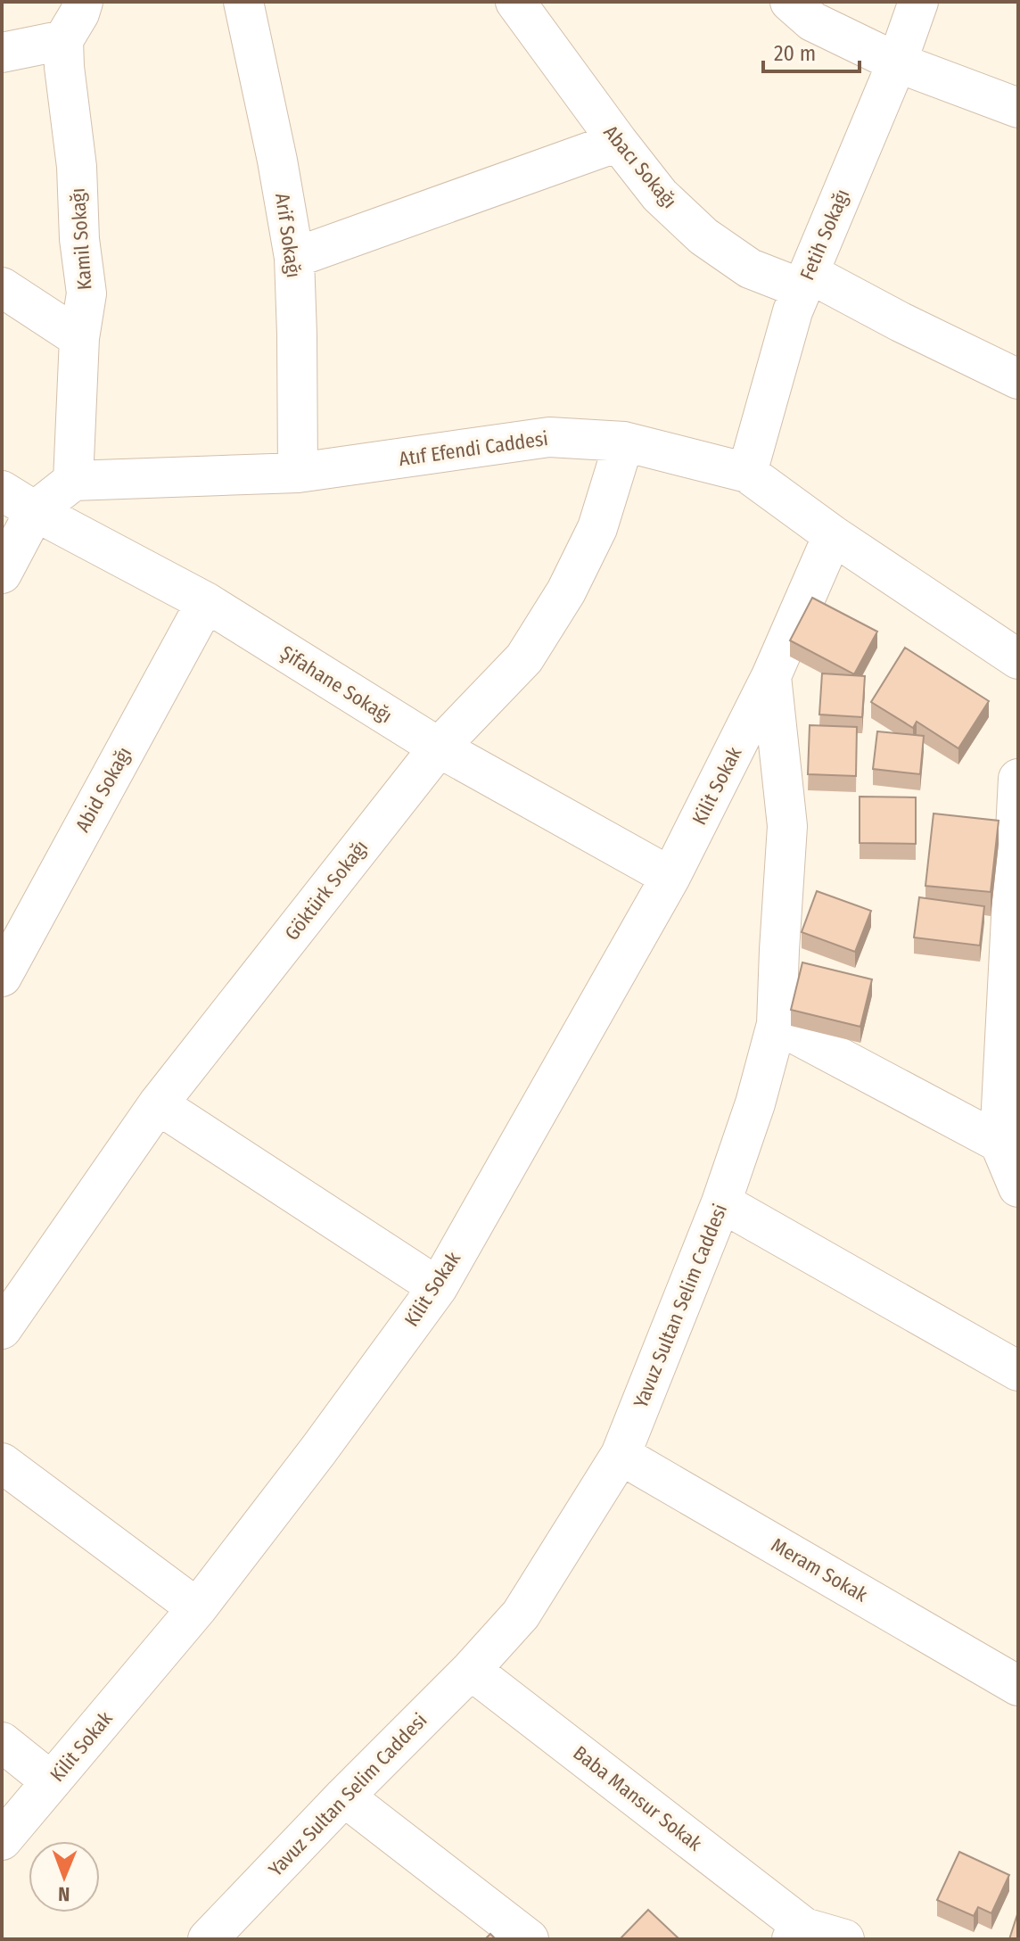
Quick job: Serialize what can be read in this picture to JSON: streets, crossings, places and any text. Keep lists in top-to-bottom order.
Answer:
{
  "streets": {
    "street": [
      "Abacı Sokağı",
      "Fetih Sokağı",
      "Arif Sokağı",
      "Kamil Sokağı",
      "Atıf Efendi Caddesi",
      "Şifahane Sokağı",
      "Kilit Sokak",
      "Abid Sokağı",
      "Göktürk Sokağı",
      "Yavuz Sultan Selim Caddesi",
      "Meram Sokak",
      "Baba Mansur Sokak"
    ]
  },
  "crossings": [
    ["Abacı Sokağı", "Fetih Sokağı"],
    ["Fetih Sokağı", "Atıf Efendi Caddesi"],
    ["Arif Sokağı", "Atıf Efendi Caddesi"],
    ["Kamil Sokağı", "Atıf Efendi Caddesi"],
    ["Atıf Efendi Caddesi", "Göktürk Sokağı"],
    ["Atıf Efendi Caddesi", "Yavuz Sultan Selim Caddesi"],
    ["Şifahane Sokağı", "Kilit Sokak"],
    ["Şifahane Sokağı", "Abid Sokağı"],
    ["Şifahane Sokağı", "Göktürk Sokağı"],
    ["Kilit Sokak", "Yavuz Sultan Selim Caddesi"],
    ["Yavuz Sultan Selim Caddesi", "Meram Sokak"],
    ["Yavuz Sultan Selim Caddesi", "Baba Mansur Sokak"]
  ],
  "scale_bar": "20 m",
  "north": "bottom"
}
